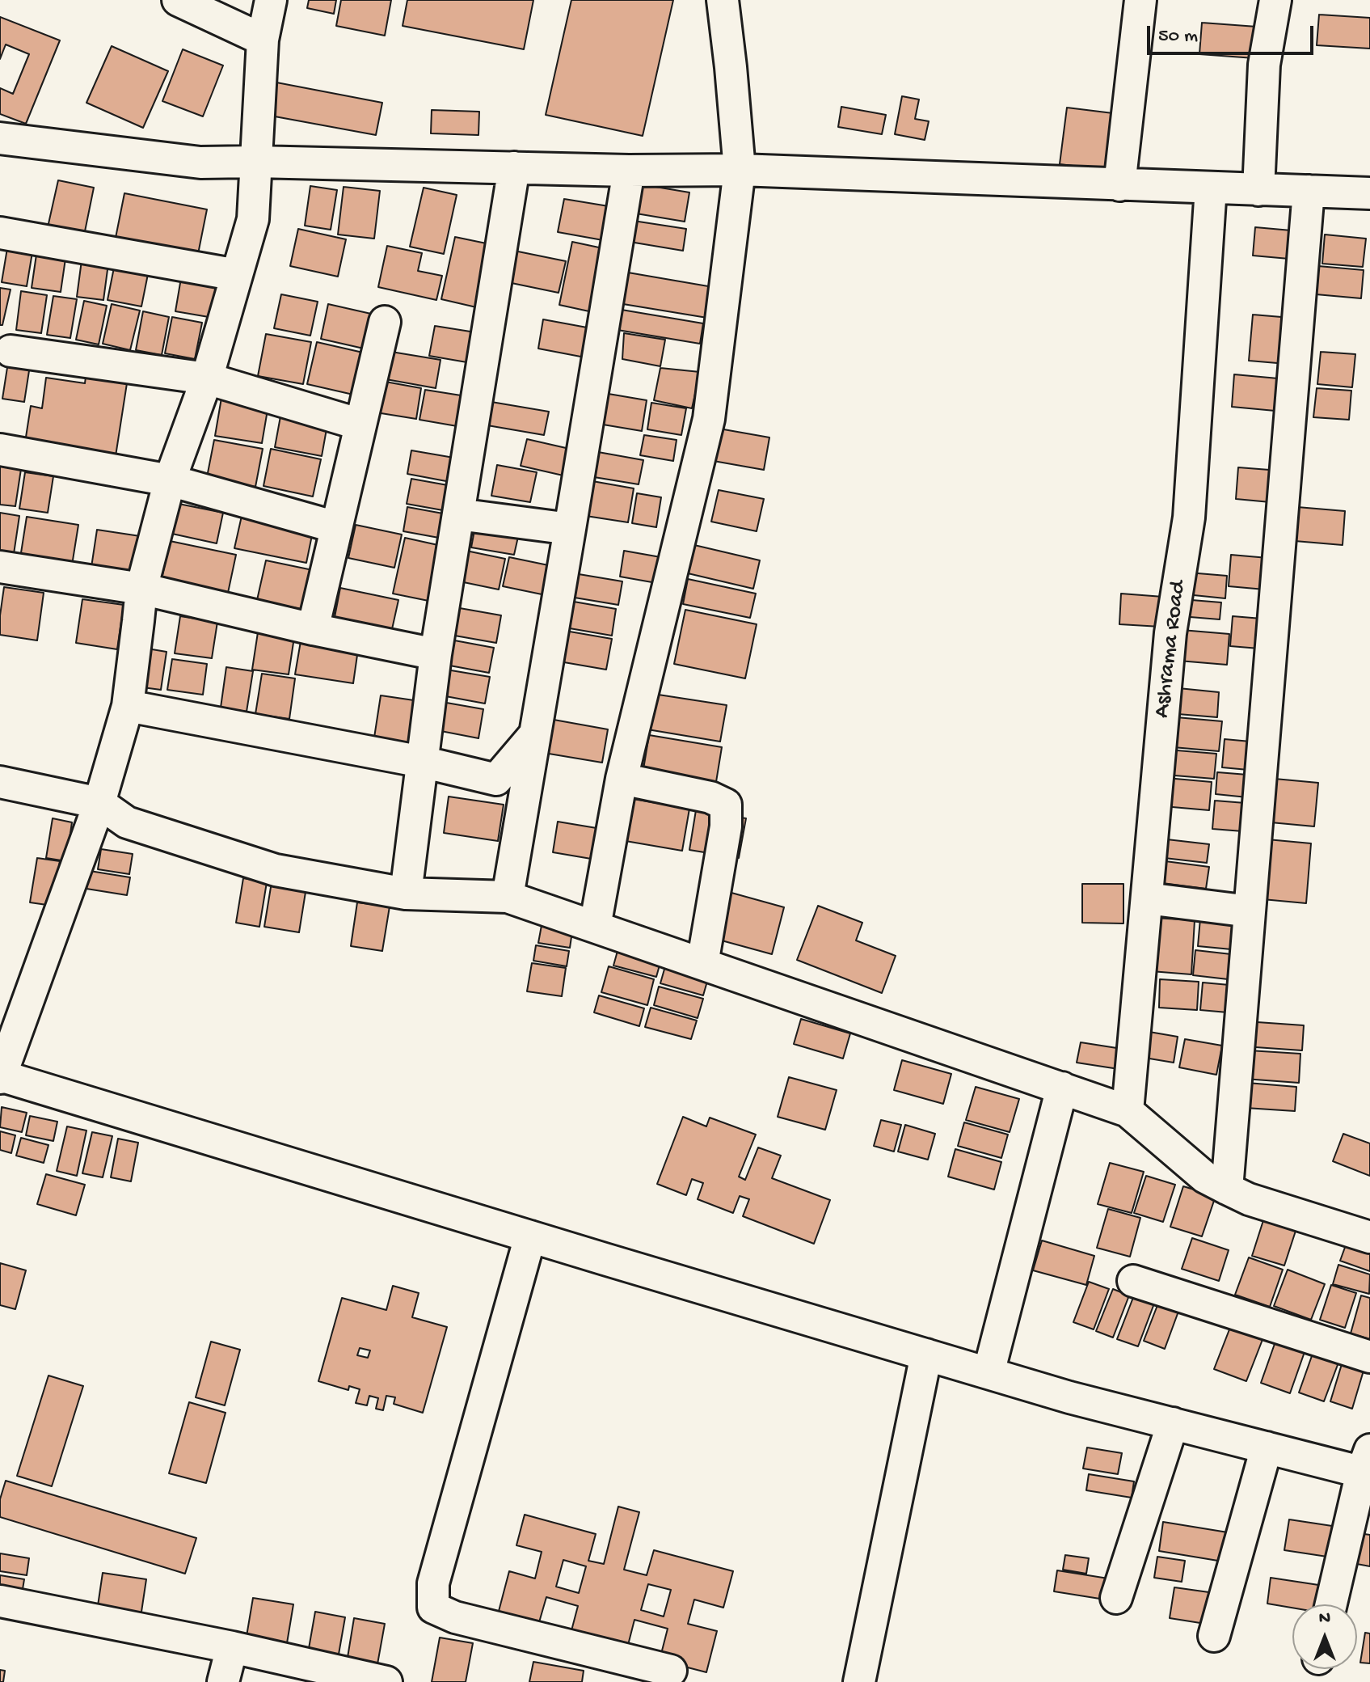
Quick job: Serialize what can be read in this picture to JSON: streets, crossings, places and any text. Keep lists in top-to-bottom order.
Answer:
{
  "streets": {
    "street": ["Ashrama Road"]
  },
  "scale_bar": "50 m",
  "north": "top"
}
